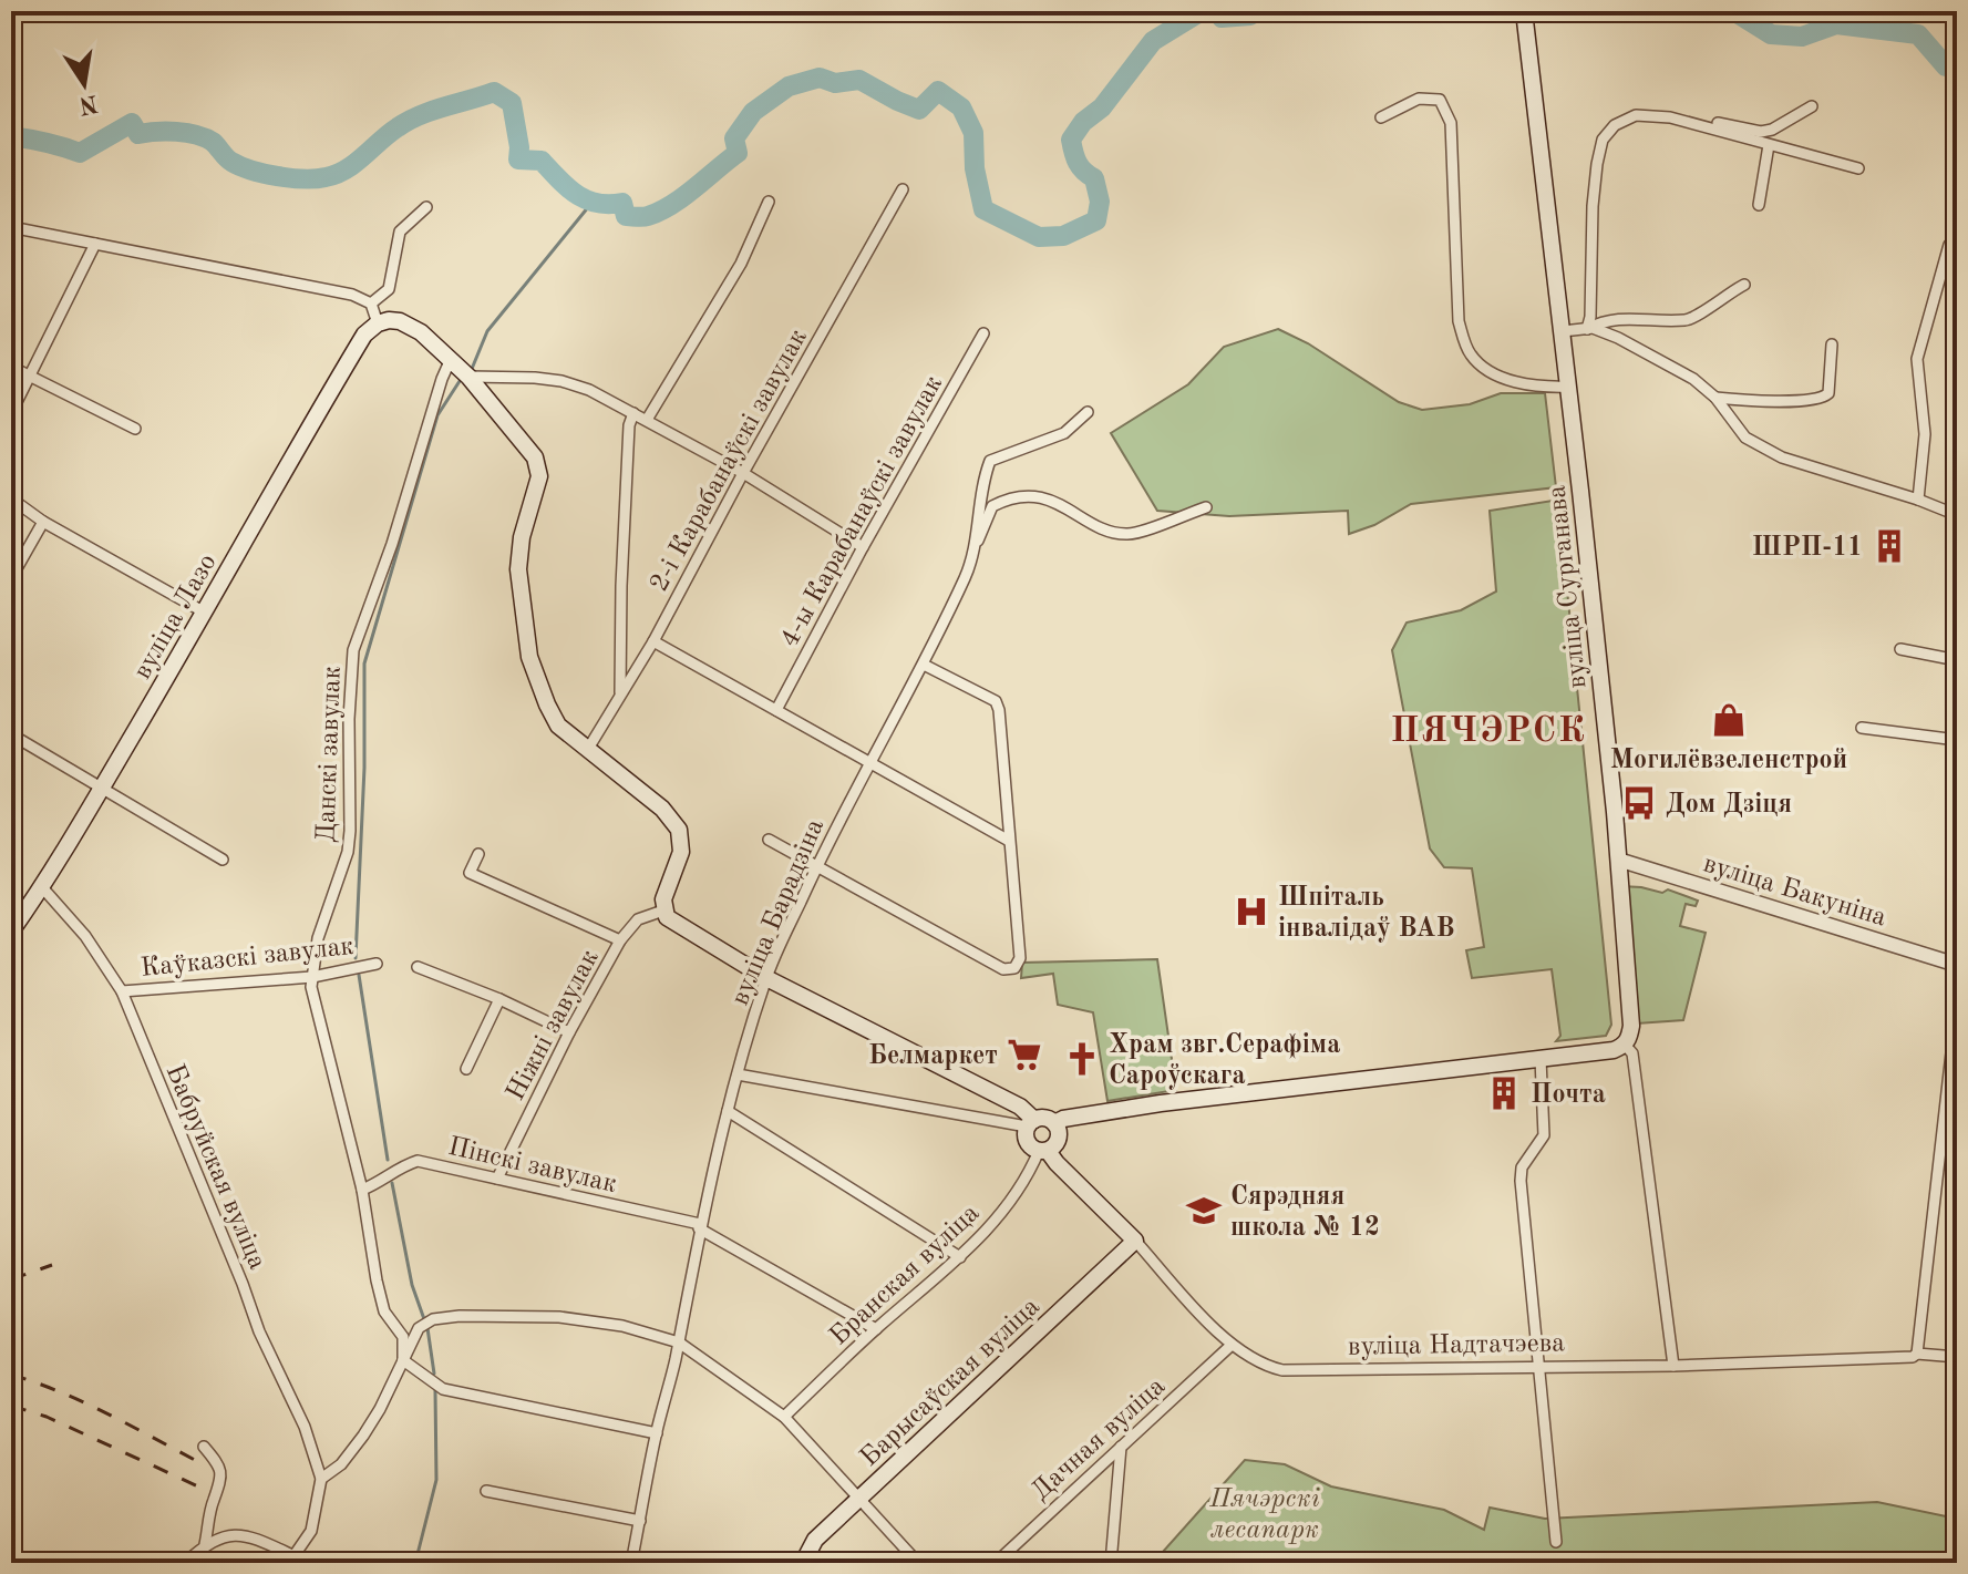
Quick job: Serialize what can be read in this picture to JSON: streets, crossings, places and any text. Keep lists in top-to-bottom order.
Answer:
{
  "streets": {
    "main road": [
      "вуліца Сурганава",
      "вуліца Лазо",
      "вуліца Надтачэева",
      "Барысаўская вуліца"
    ],
    "street": [
      "2-і Карабанаўскі завулак",
      "4-ы Карабанаўскі завулак",
      "Данскі завулак",
      "вуліца Бакуніна",
      "вуліца Барадзіна",
      "Каўказскі завулак",
      "Ніжні завулак",
      "Пінскі завулак",
      "Бабруйская вуліца",
      "Бранская вуліца",
      "Дачная вуліца"
    ]
  },
  "crossings": [
    ["вуліца Сурганава", "вуліца Бакуніна"],
    ["вуліца Сурганава", "вуліца Надтачэева"],
    ["вуліца Лазо", "Бабруйская вуліца"],
    ["Данскі завулак", "Каўказскі завулак"],
    ["Данскі завулак", "Пінскі завулак"],
    ["вуліца Барадзіна", "Пінскі завулак"],
    ["Каўказскі завулак", "Бабруйская вуліца"],
    ["Ніжні завулак", "Пінскі завулак"],
    ["Пінскі завулак", "Бранская вуліца"],
    ["Бранская вуліца", "вуліца Надтачэева"],
    ["вуліца Надтачэева", "Барысаўская вуліца"],
    ["вуліца Надтачэева", "Дачная вуліца"]
  ],
  "districts": ["ПЯЧЭРСК"],
  "parks": ["Пячэрскі лесапарк"],
  "places": {
    "building": ["ШРП-11", "Почта"],
    "shop": ["Могилёвзеленстрой"],
    "bus stop": ["Дом Дзіця"],
    "hospital": ["Шпіталь інвалідаў ВАВ"],
    "supermarket": ["Белмаркет"],
    "church": ["Храм звг.Серафіма Сароўскага"],
    "school or university": ["Сярэдняя школа № 12"]
  },
  "north": "bottom"
}
